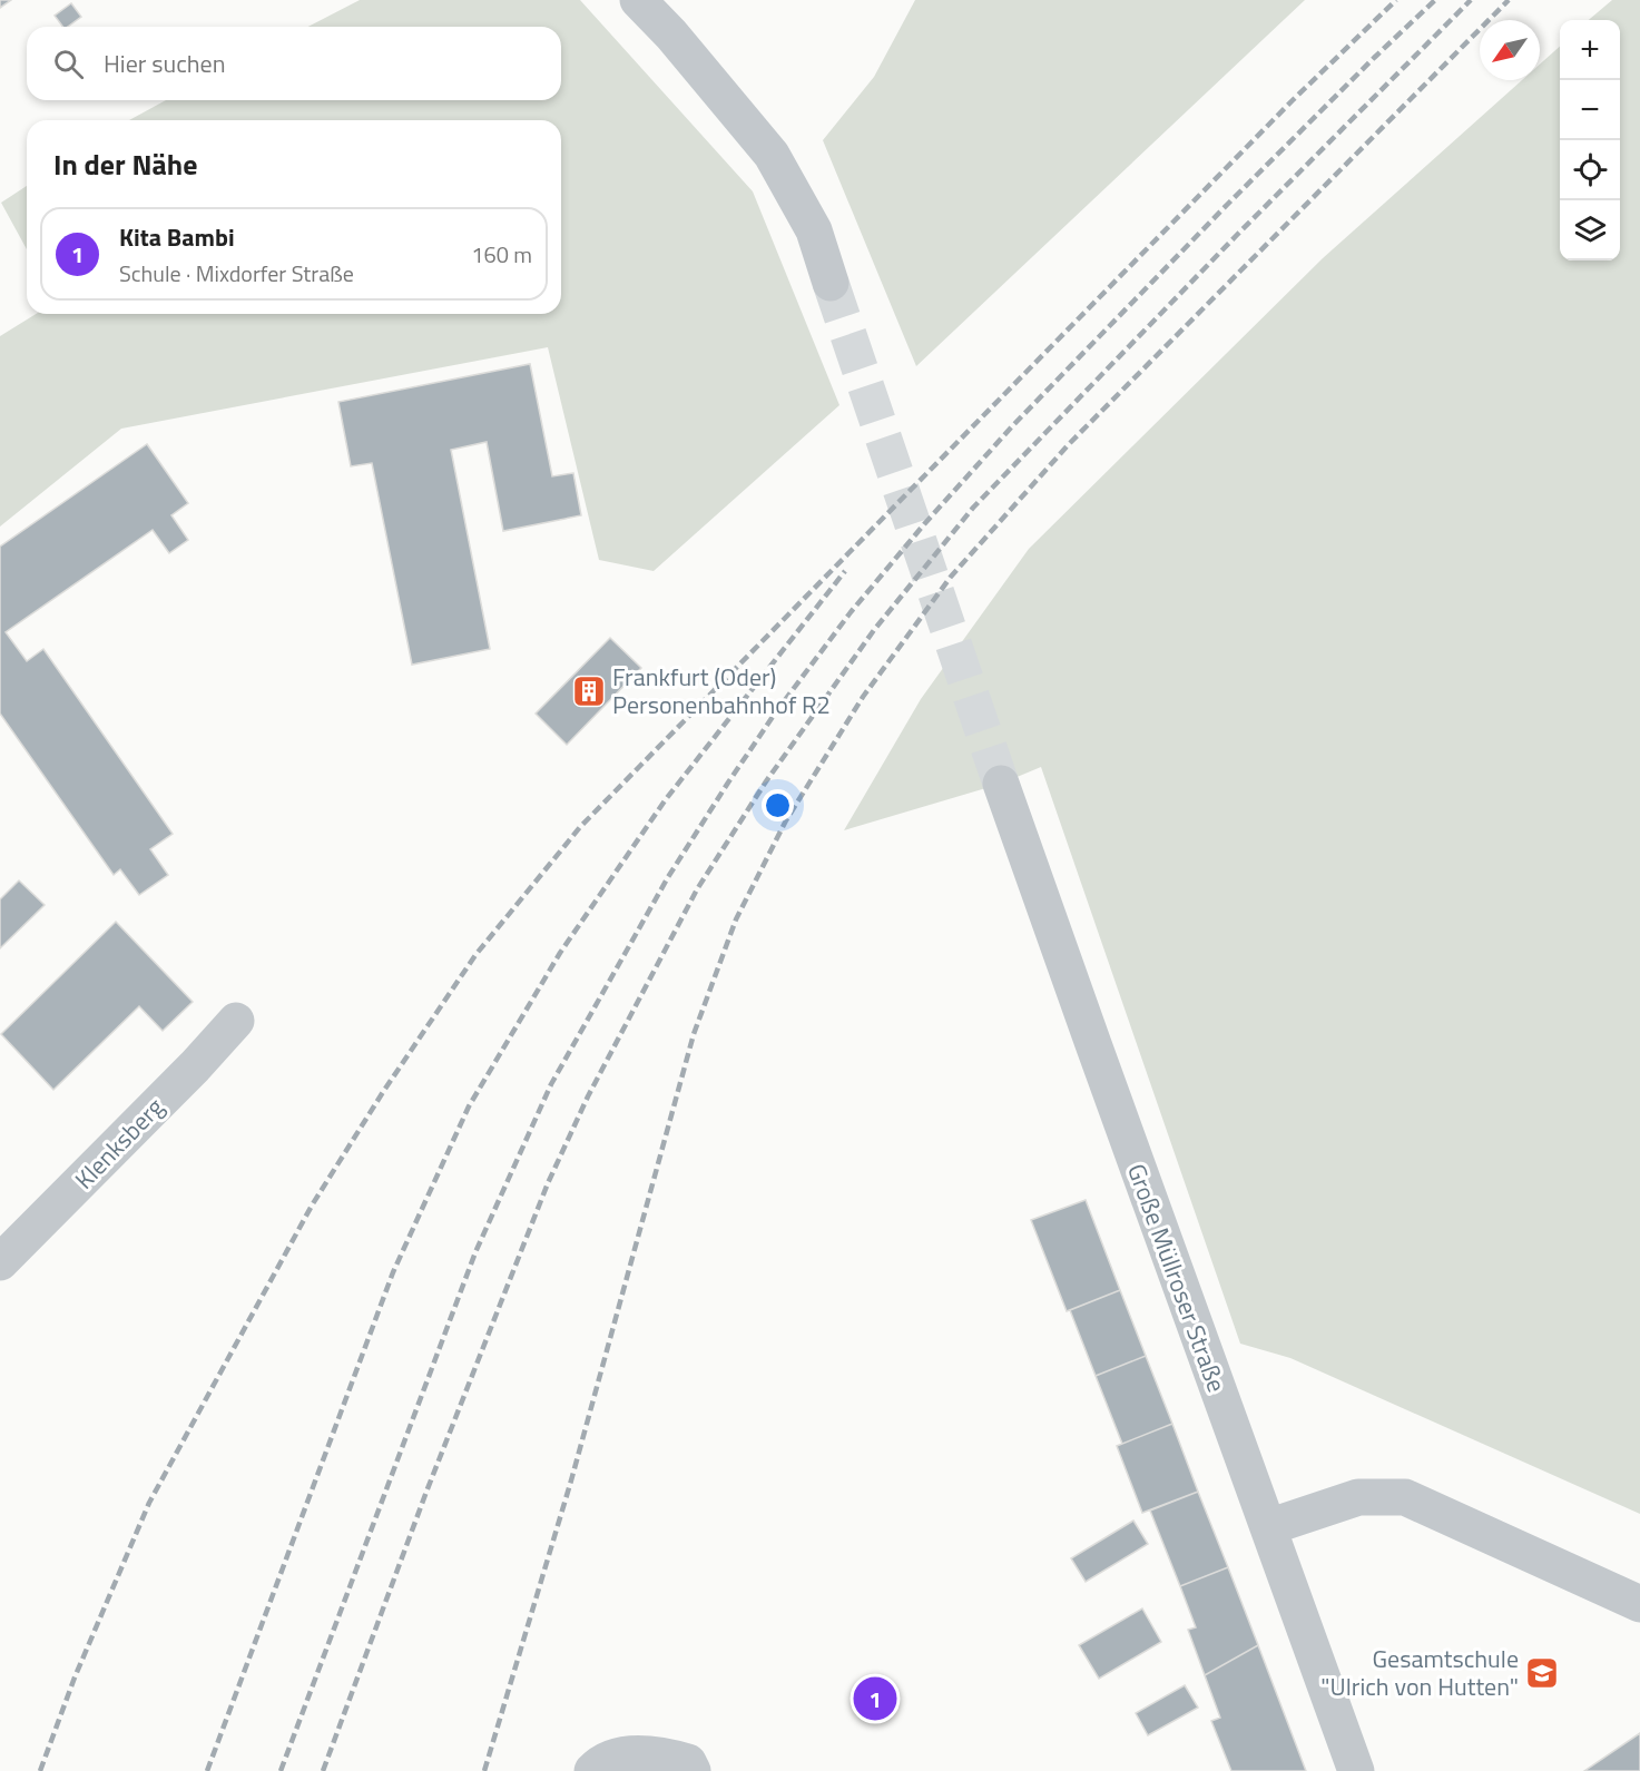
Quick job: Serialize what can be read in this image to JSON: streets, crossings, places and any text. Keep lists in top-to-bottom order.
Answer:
{
  "streets": {
    "street": ["Klenksberg", "Große Müllroser Straße"]
  },
  "places": {
    "building": ["Frankfurt (Oder) Personenbahnhof R2"],
    "school or university": ["Gesamtschule \"Ulrich von Hutten\""]
  },
  "north": "bottom left",
  "page": {
    "map_buttons": ["+", "−"],
    "search": "Hier suchen",
    "heading": "In der Nähe",
    "list": [
      {
        "mark": "1",
        "name": "Kita Bambi",
        "note": "Schule · Mixdorfer Straße",
        "value": "160 m"
      }
    ],
    "pins": "1"
  }
}
